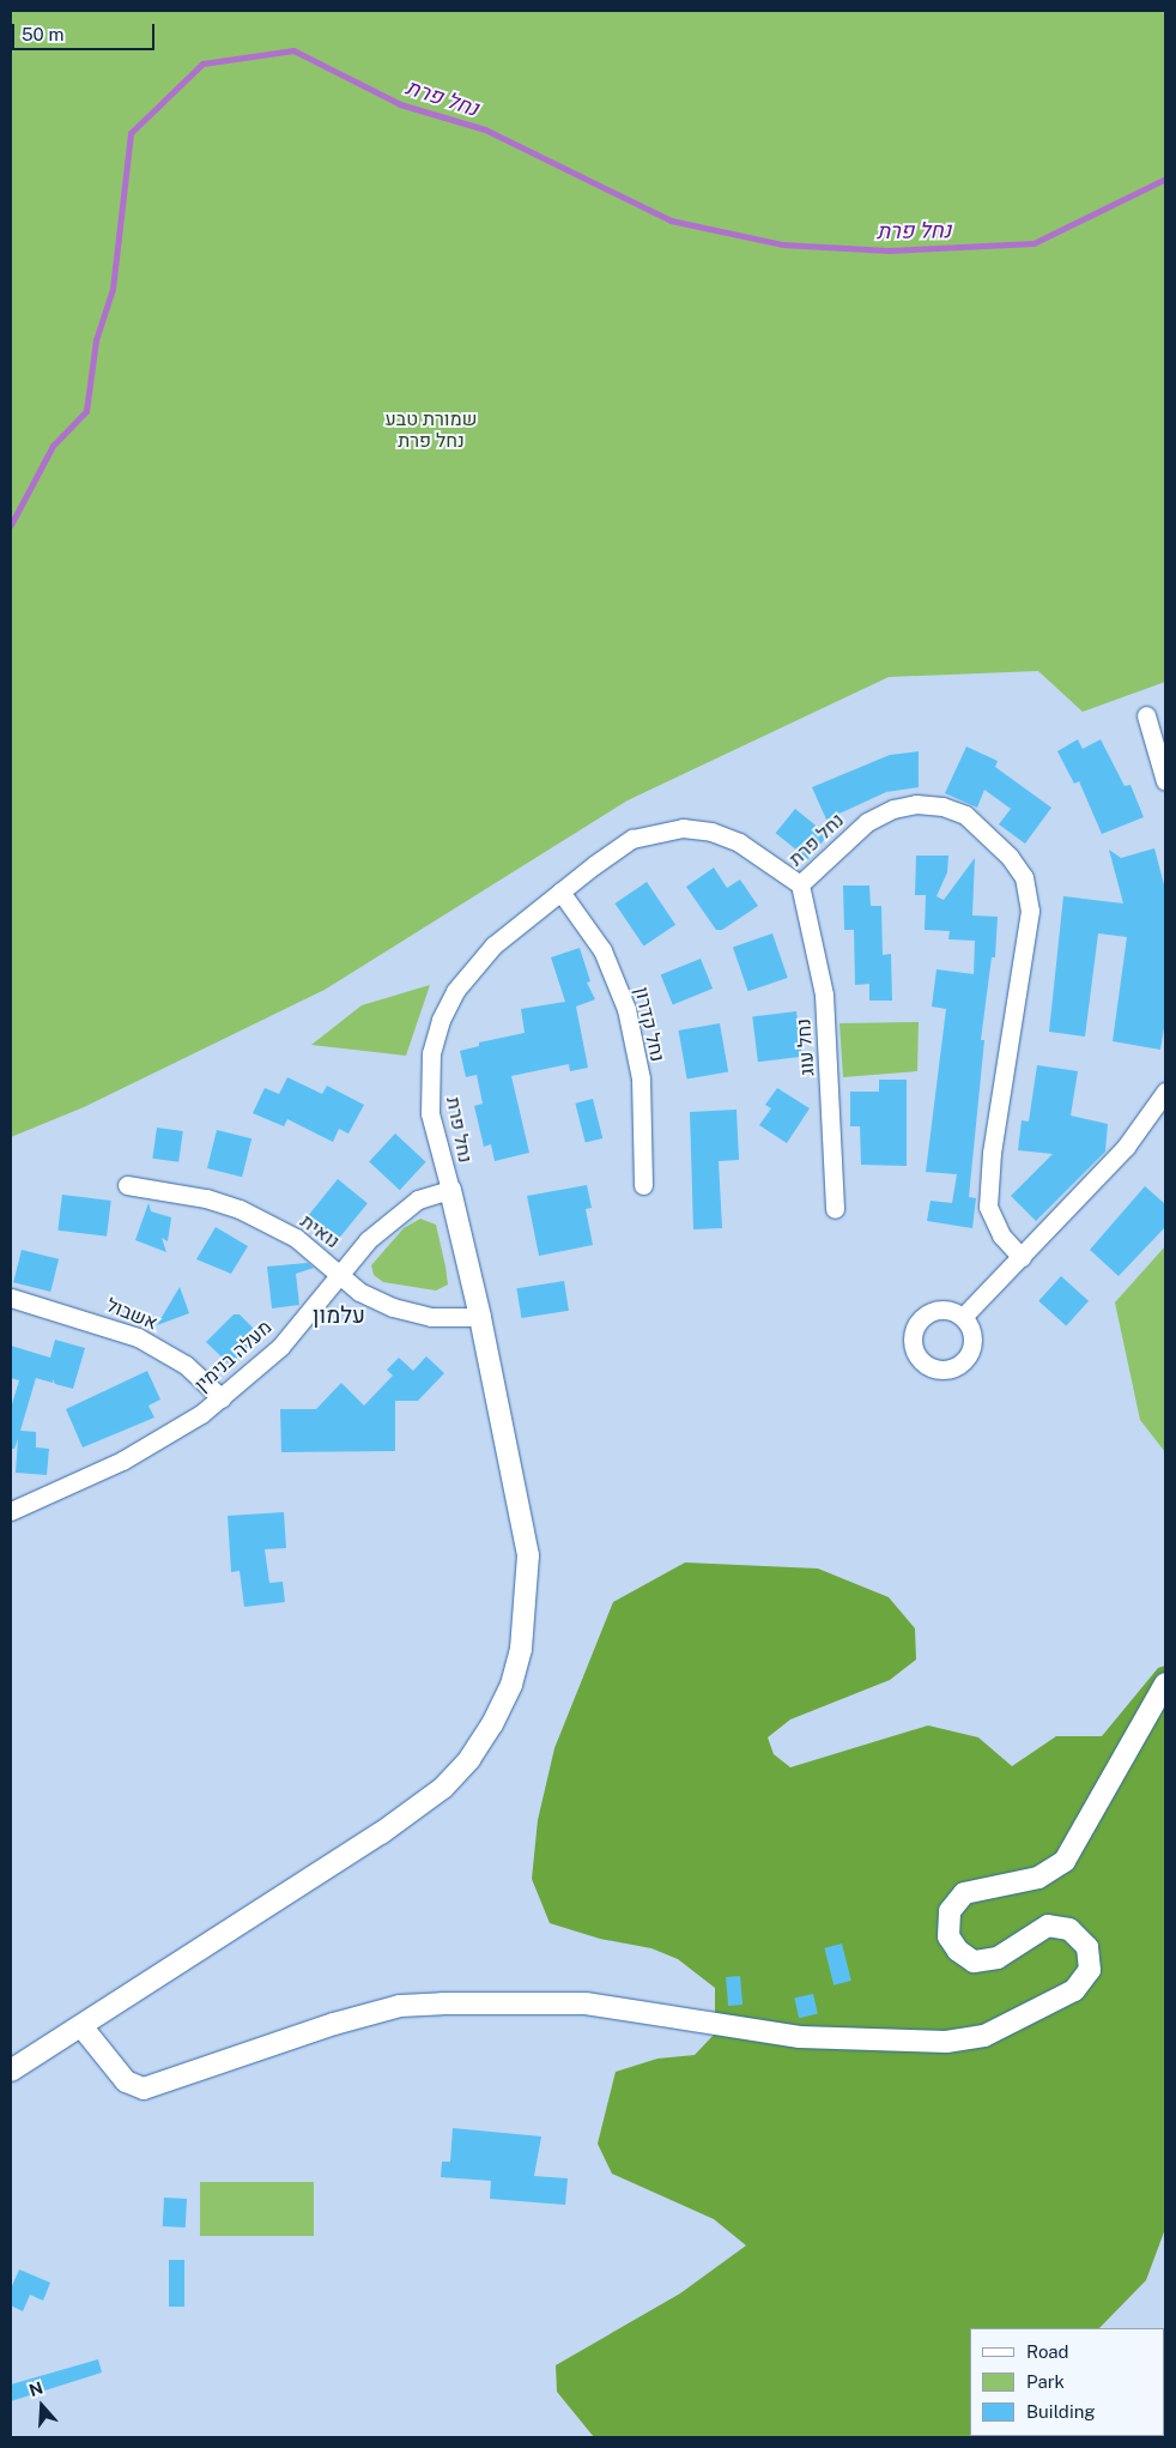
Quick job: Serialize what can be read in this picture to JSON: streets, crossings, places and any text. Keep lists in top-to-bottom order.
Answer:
{
  "streets": {
    "street": [
      "נחל פרת",
      "נחל קדרון",
      "נחל עוג",
      "נואית",
      "אשבול",
      "מעלה בנימין"
    ]
  },
  "crossings": [
    ["נחל פרת", "נחל קדרון"],
    ["נחל פרת", "נחל עוג"],
    ["נחל פרת", "מעלה בנימין"],
    ["נואית", "מעלה בנימין"],
    ["אשבול", "מעלה בנימין"]
  ],
  "districts": ["עלמון"],
  "water": ["נחל פרת"],
  "parks": ["שמורת טבע נחל פרת"],
  "legend": ["Road", "Park", "Building"],
  "scale_bar": "50 m",
  "north": "top"
}
